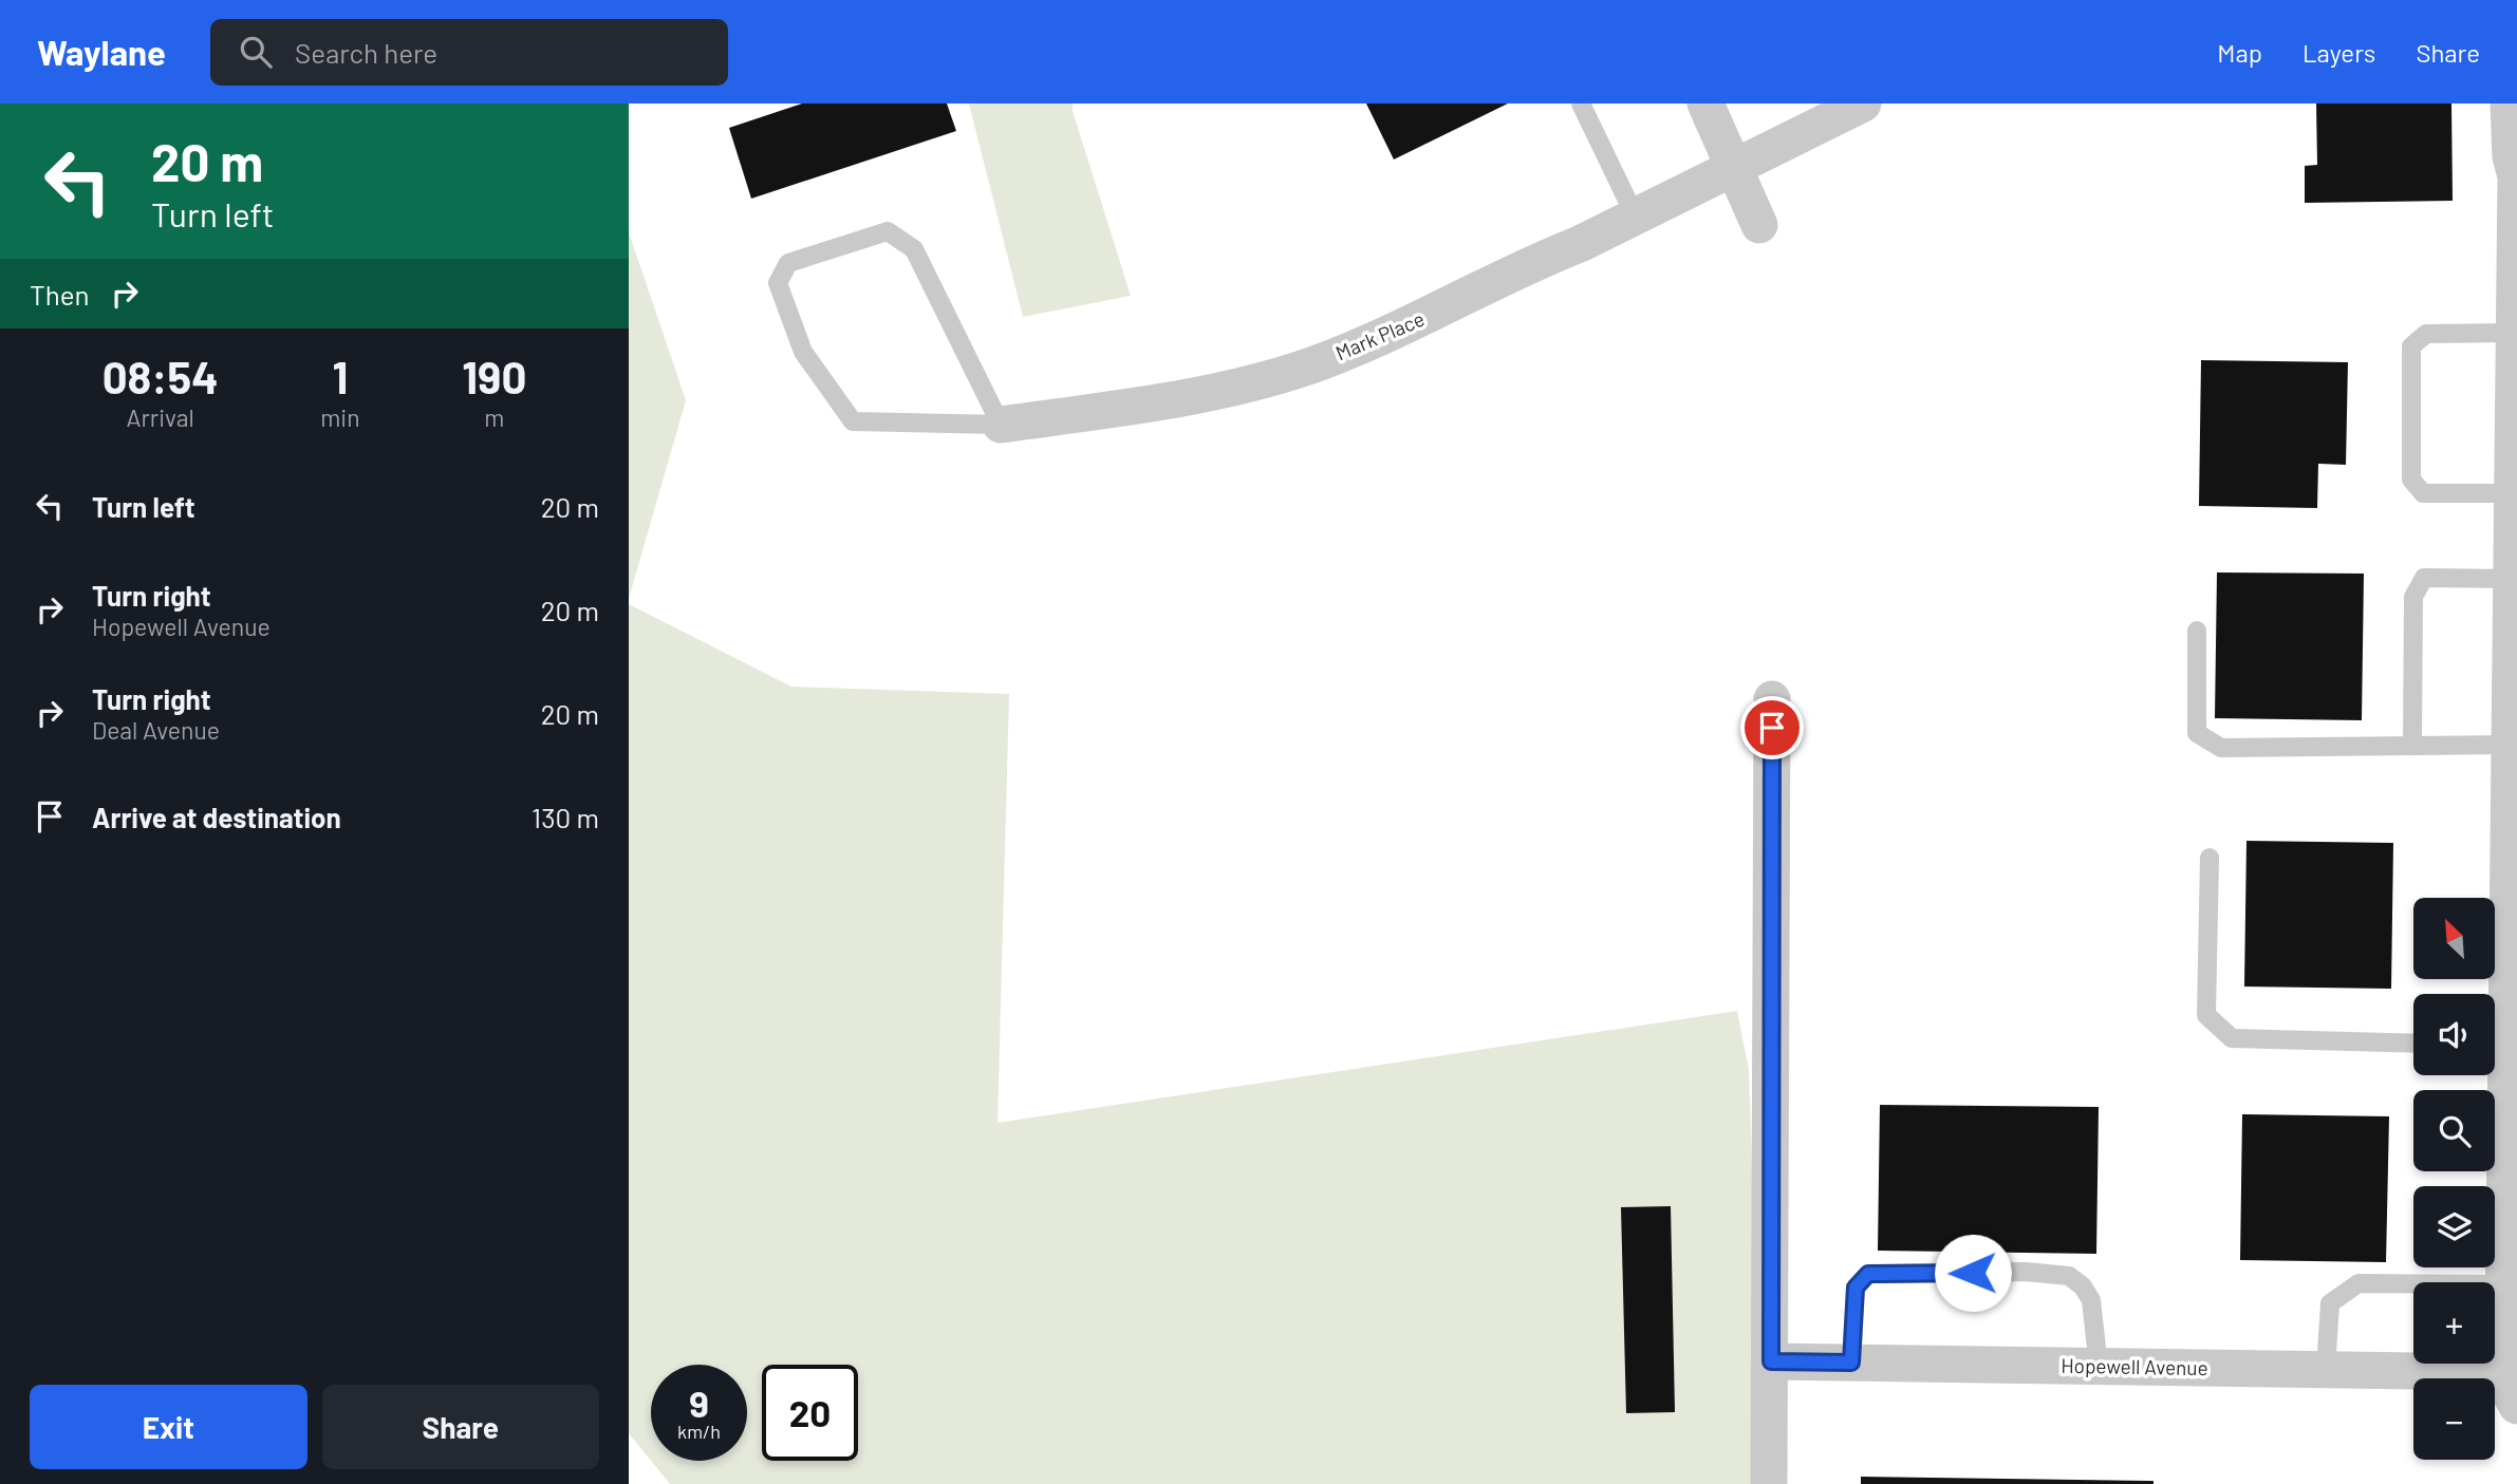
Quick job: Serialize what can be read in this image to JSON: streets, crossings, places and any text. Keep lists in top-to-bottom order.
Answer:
{
  "streets": {
    "street": ["Mark Place", "Hopewell Avenue"]
  },
  "north": "top left",
  "page": {
    "header": "Waylane",
    "search": "Search here",
    "nav": ["Map", "Layers", "Share"],
    "turn": ["20 m", "Turn left"],
    "then": "Then",
    "eta": [
      "08:54",
      "Arrival",
      "1",
      "min",
      "190",
      "m"
    ],
    "list": [
      {
        "name": "Turn left",
        "value": "20 m"
      },
      {
        "name": "Turn right",
        "note": "Hopewell Avenue",
        "value": "20 m"
      },
      {
        "name": "Turn right",
        "note": "Deal Avenue",
        "value": "20 m"
      },
      {
        "name": "Arrive at destination",
        "value": "130 m"
      }
    ],
    "map_buttons": ["+", "−"],
    "speed": "9 km/h",
    "limit": "20",
    "buttons": ["Exit", "Share"]
  }
}
